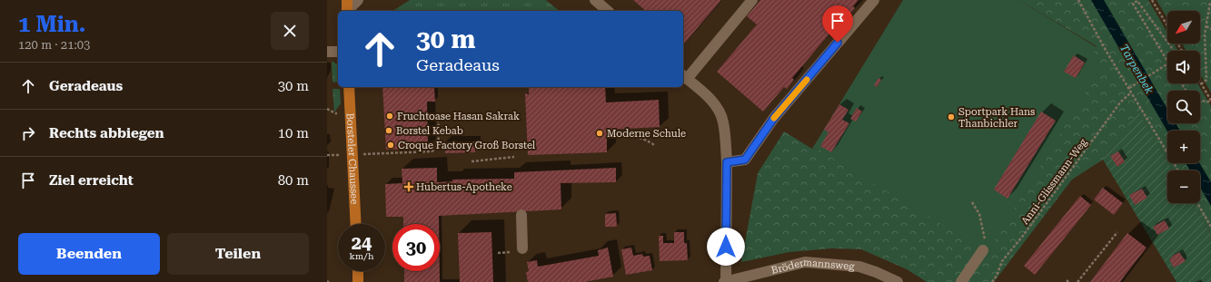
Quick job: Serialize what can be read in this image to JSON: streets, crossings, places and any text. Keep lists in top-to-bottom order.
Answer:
{
  "streets": {
    "main road": ["Borsteler Chaussee"],
    "street": ["Brödermannsweg"],
    "path": ["Anni-Glissmann-Weg"]
  },
  "water": ["Tarpenbek"],
  "places": {
    "other": [
      "Fruchtoase Hasan Sakrak",
      "Sportpark Hans Thanbichler",
      "Borstel Kebab",
      "Moderne Schule",
      "Croque Factory Groß Borstel"
    ],
    "health": ["Hubertus-Apotheke"]
  },
  "north": "bottom left",
  "page": {
    "heading": ["1 Min.", "120 m · 21:03"],
    "map_buttons": ["+", "−"],
    "turn": ["30 m", "Geradeaus"],
    "list": [
      {
        "name": "Geradeaus",
        "value": "30 m"
      },
      {
        "name": "Rechts abbiegen",
        "value": "10 m"
      },
      {
        "name": "Ziel erreicht",
        "value": "80 m"
      }
    ],
    "speed": "24 km/h",
    "limit": "30",
    "buttons": ["Beenden", "Teilen"]
  }
}
